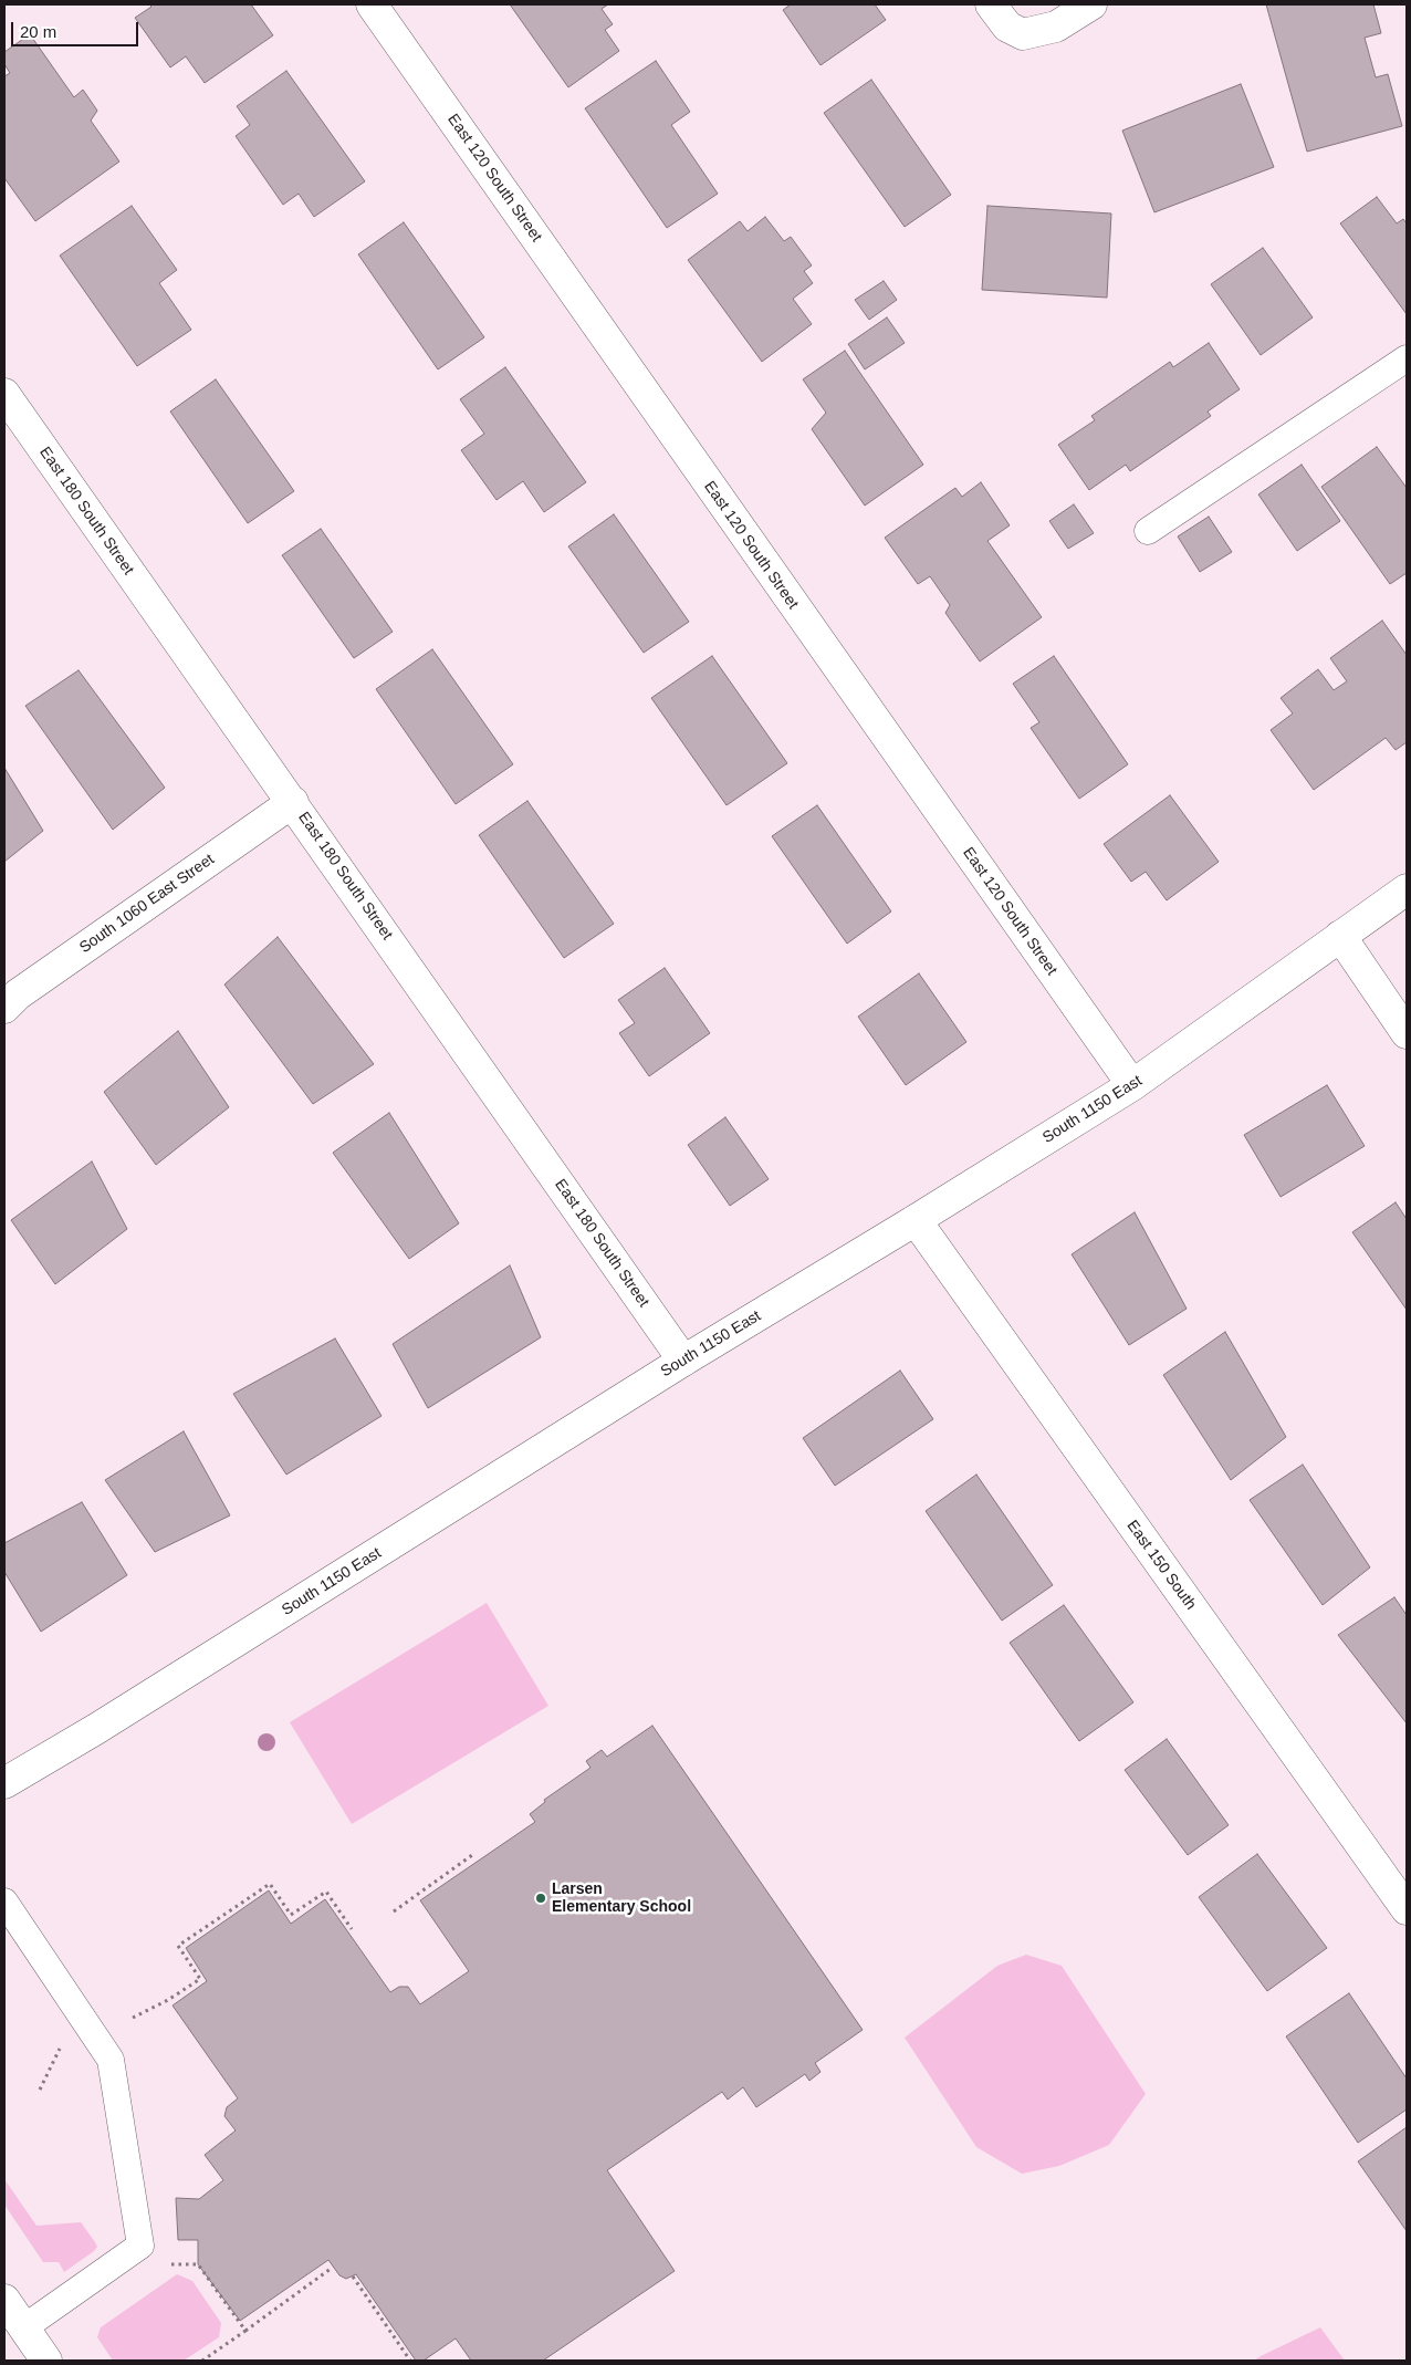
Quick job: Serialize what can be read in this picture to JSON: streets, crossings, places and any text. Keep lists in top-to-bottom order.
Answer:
{
  "streets": {
    "street": [
      "East 120 South Street",
      "East 180 South Street",
      "South 1060 East Street",
      "South 1150 East",
      "East 150 South"
    ]
  },
  "crossings": [
    ["East 120 South Street", "South 1150 East"],
    ["East 180 South Street", "South 1060 East Street"],
    ["East 180 South Street", "South 1150 East"],
    ["South 1150 East", "East 150 South"]
  ],
  "places": ["Larsen Elementary School"],
  "scale_bar": "20 m"
}
